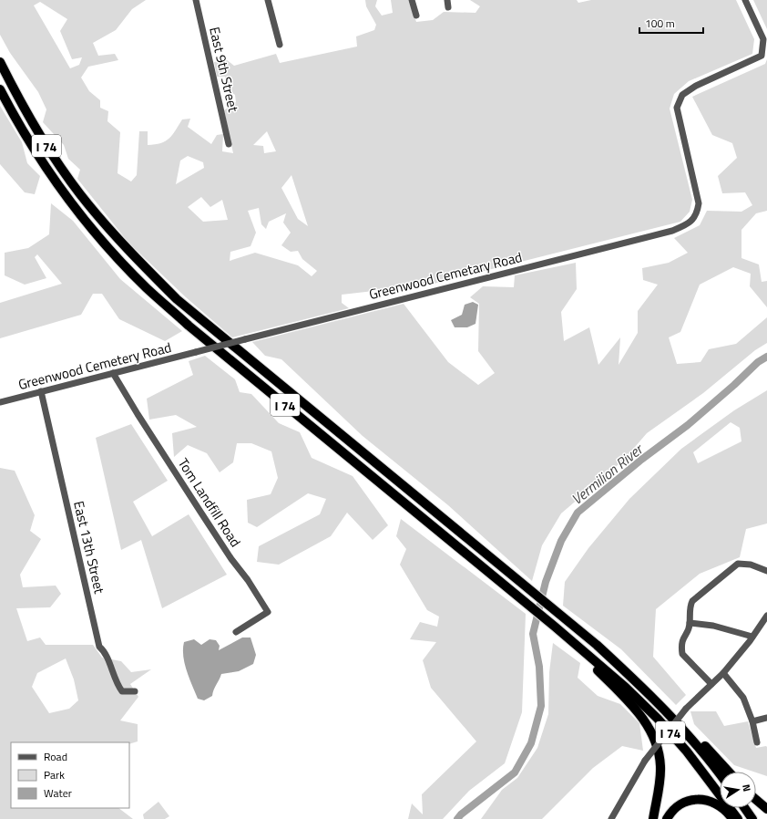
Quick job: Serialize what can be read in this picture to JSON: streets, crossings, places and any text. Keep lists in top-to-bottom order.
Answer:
{
  "streets": {
    "highway": ["I 74"],
    "street": [
      "East 9th Street",
      "Greenwood Cemetary Road",
      "Greenwood Cemetery Road",
      "Tom Landfill Road",
      "East 13th Street"
    ]
  },
  "crossings": [
    ["Greenwood Cemetary Road", "Greenwood Cemetery Road"],
    ["Greenwood Cemetery Road", "Tom Landfill Road"],
    ["Greenwood Cemetery Road", "East 13th Street"]
  ],
  "water": ["Vermilion River"],
  "legend": ["Road", "Park", "Water"],
  "scale_bar": "100 m",
  "north": "right"
}
